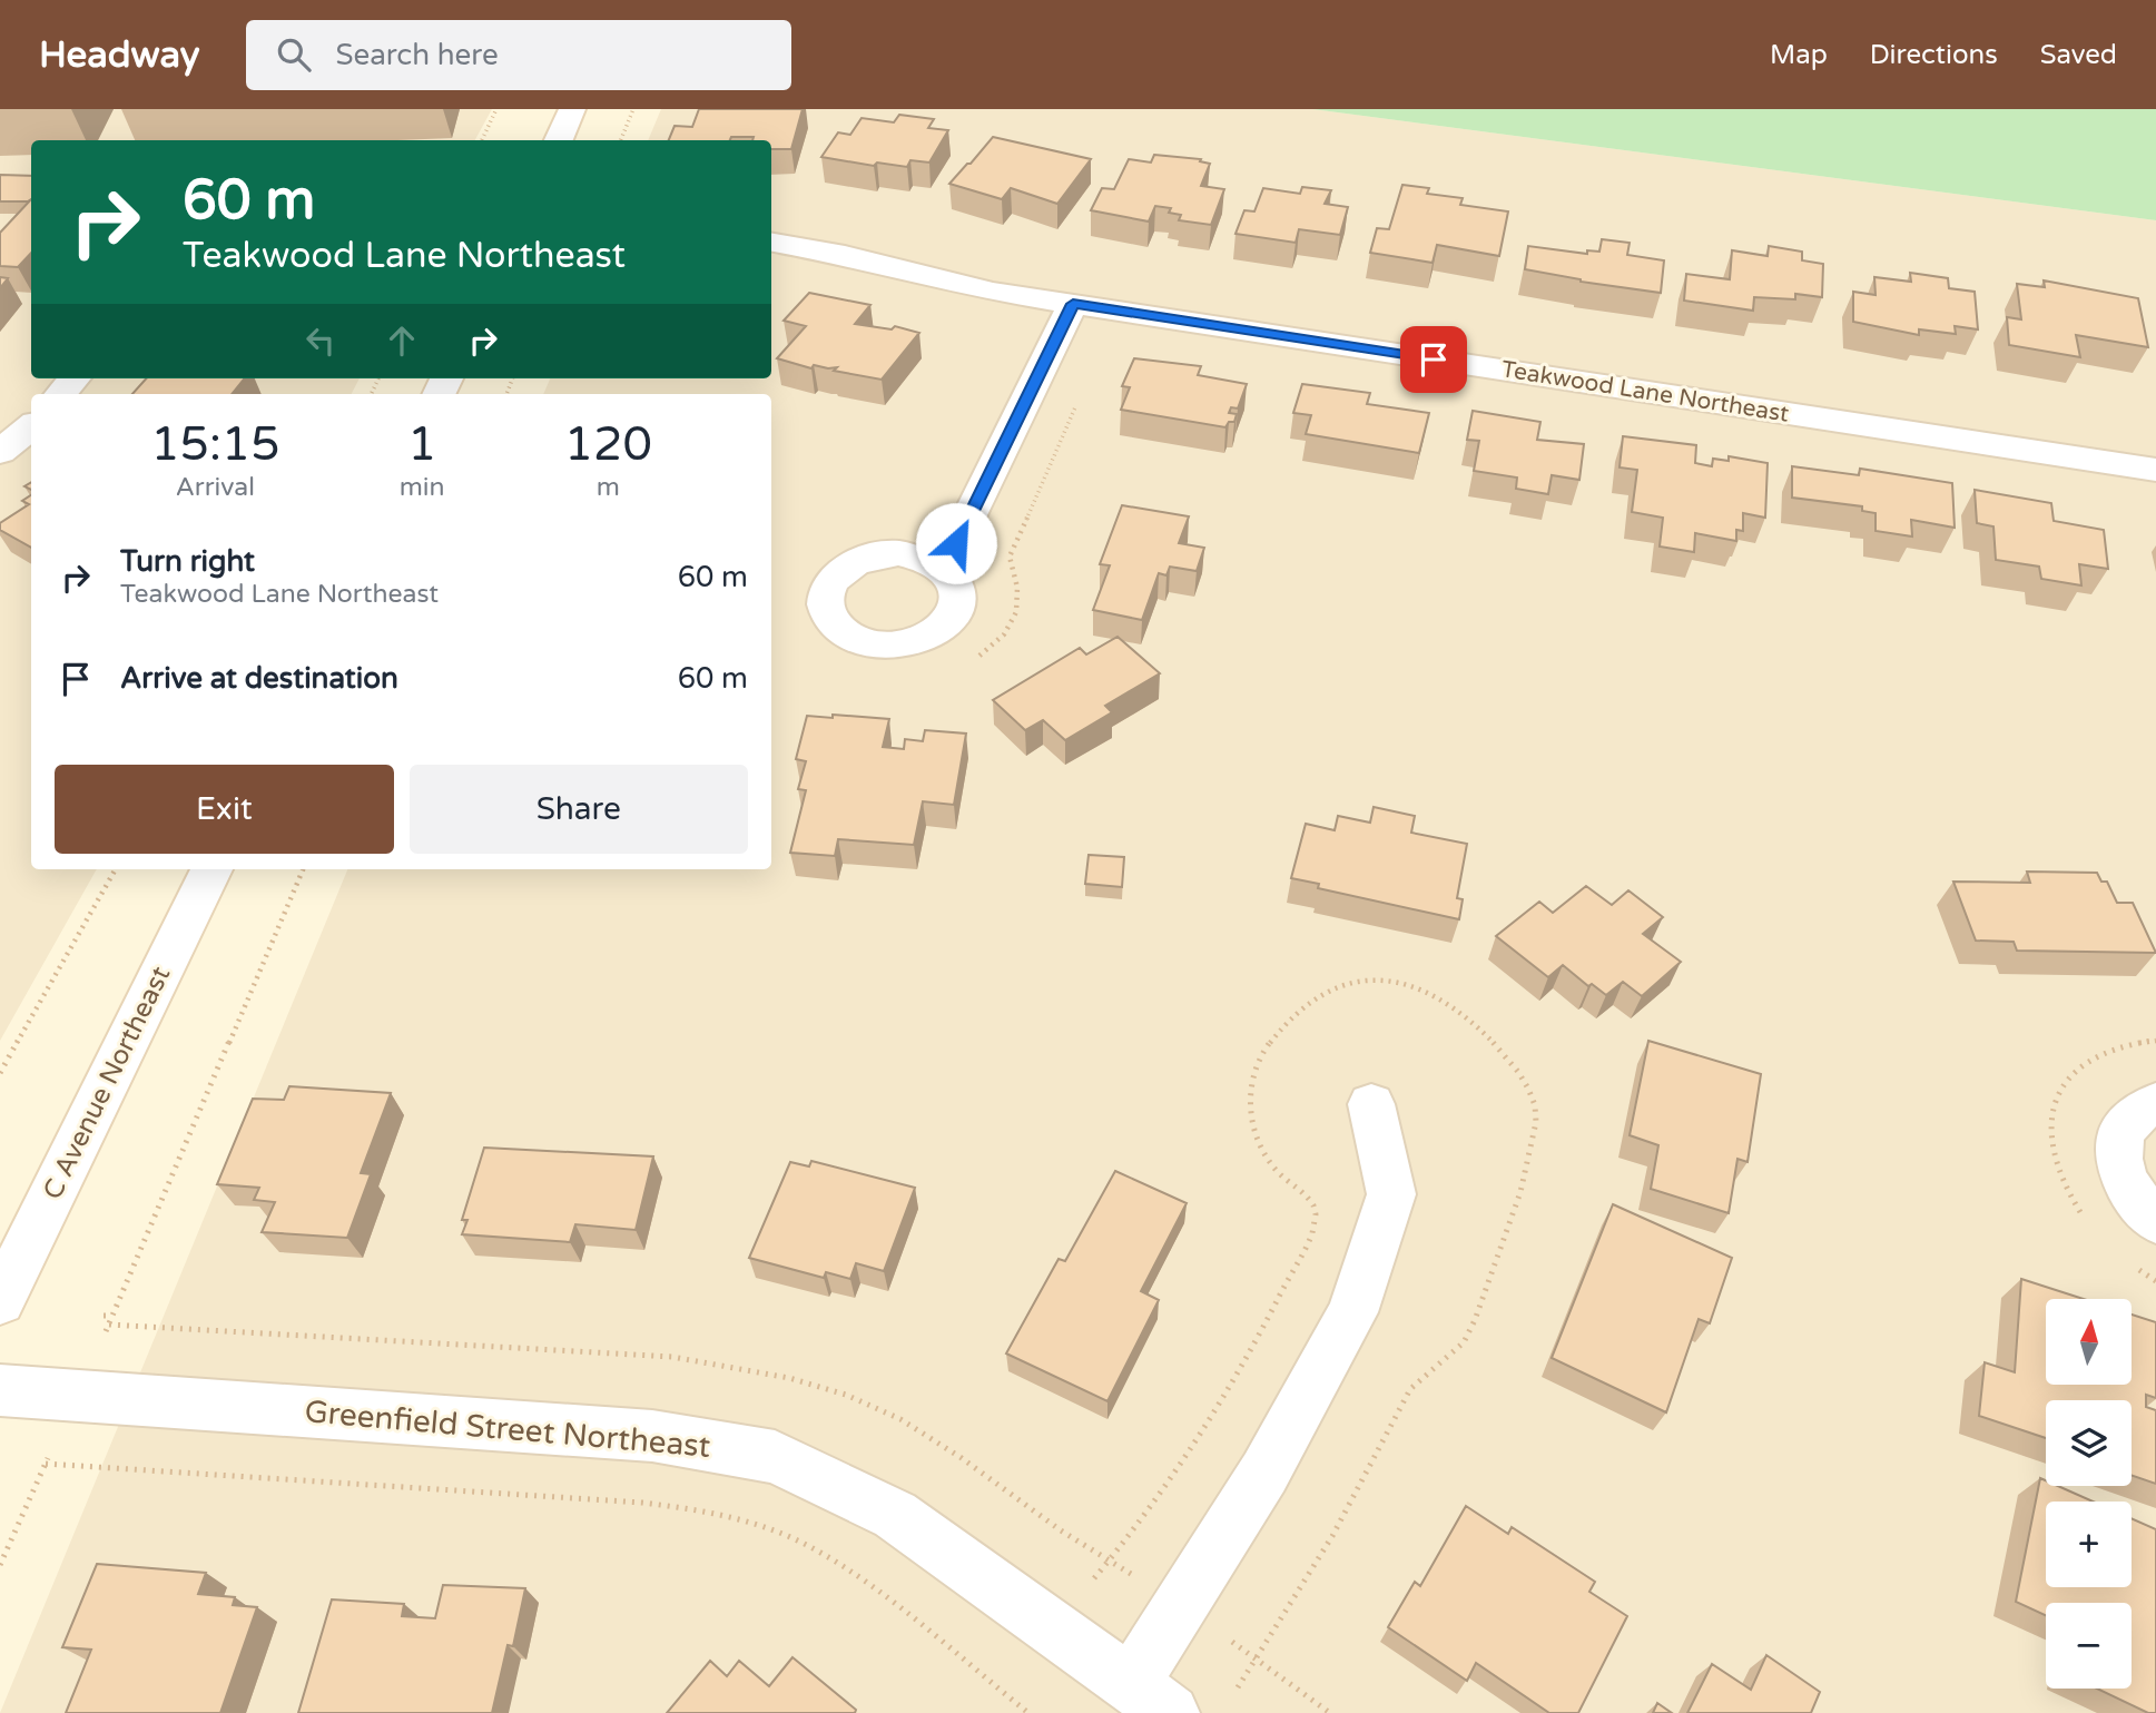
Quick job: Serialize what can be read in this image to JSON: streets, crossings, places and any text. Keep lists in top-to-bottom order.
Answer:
{
  "streets": {
    "street": ["Teakwood Lane Northeast", "C Avenue Northeast", "Greenfield Street Northeast"]
  },
  "north": "top",
  "page": {
    "header": "Headway",
    "search": "Search here",
    "nav": ["Map", "Directions", "Saved"],
    "turn": ["60 m", "Teakwood Lane Northeast"],
    "eta": [
      "15:15",
      "Arrival",
      "1",
      "min",
      "120",
      "m"
    ],
    "list": [
      {
        "name": "Turn right",
        "note": "Teakwood Lane Northeast",
        "value": "60 m"
      },
      {
        "name": "Arrive at destination",
        "value": "60 m"
      }
    ],
    "buttons": ["Exit", "Share"],
    "map_buttons": ["+", "−"]
  }
}
